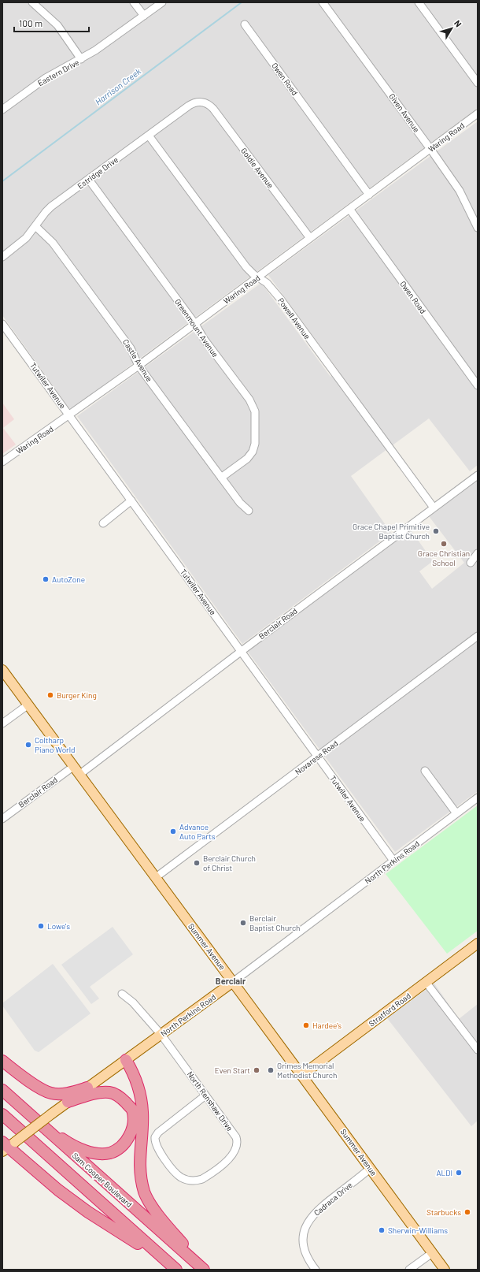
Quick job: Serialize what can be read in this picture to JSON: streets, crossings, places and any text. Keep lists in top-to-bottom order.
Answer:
{
  "streets": {
    "highway": ["Sam Cooper Boulevard"],
    "main road": ["North Perkins Road", "Summer Avenue", "Stratford Road"],
    "street": [
      "Eastern Drive",
      "Owen Road",
      "Given Avenue",
      "Waring Road",
      "Goldie Avenue",
      "Estridge Drive",
      "Powell Avenue",
      "Greenmount Avenue",
      "Castle Avenue",
      "Tutwiler Avenue",
      "Berclair Road",
      "Novarese Road",
      "North Renshaw Drive",
      "Cadraca Drive"
    ]
  },
  "crossings": [
    ["Owen Road", "Waring Road"],
    ["Given Avenue", "Waring Road"],
    ["Waring Road", "Goldie Avenue"],
    ["Waring Road", "Powell Avenue"],
    ["Waring Road", "Greenmount Avenue"],
    ["Waring Road", "Castle Avenue"],
    ["Waring Road", "Tutwiler Avenue"],
    ["Goldie Avenue", "Estridge Drive"],
    ["Estridge Drive", "Powell Avenue"],
    ["Estridge Drive", "Greenmount Avenue"],
    ["Estridge Drive", "Castle Avenue"],
    ["Powell Avenue", "Berclair Road"],
    ["Greenmount Avenue", "Castle Avenue"],
    ["Tutwiler Avenue", "Berclair Road"],
    ["Tutwiler Avenue", "Novarese Road"],
    ["Tutwiler Avenue", "North Perkins Road"],
    ["Berclair Road", "Summer Avenue"],
    ["Novarese Road", "Summer Avenue"],
    ["North Perkins Road", "Summer Avenue"],
    ["North Perkins Road", "North Renshaw Drive"],
    ["Summer Avenue", "Stratford Road"],
    ["Summer Avenue", "Cadraca Drive"]
  ],
  "districts": ["Berclair"],
  "water": ["Harrison Creek"],
  "places": [
    "Grace Chapel Primitive Baptist Church",
    "Grace Christian School",
    "AutoZone",
    "Burger King",
    "Coltharp Piano World",
    "Advance Auto Parts",
    "Berclair Church of Christ",
    "Berclair Baptist Church",
    "Lowe's",
    "Hardee's",
    "Even Start",
    "Grimes Memorial Methodist Church",
    "ALDI",
    "Starbucks",
    "Sherwin-Williams"
  ],
  "scale_bar": "100 m",
  "north": "top right"
}
